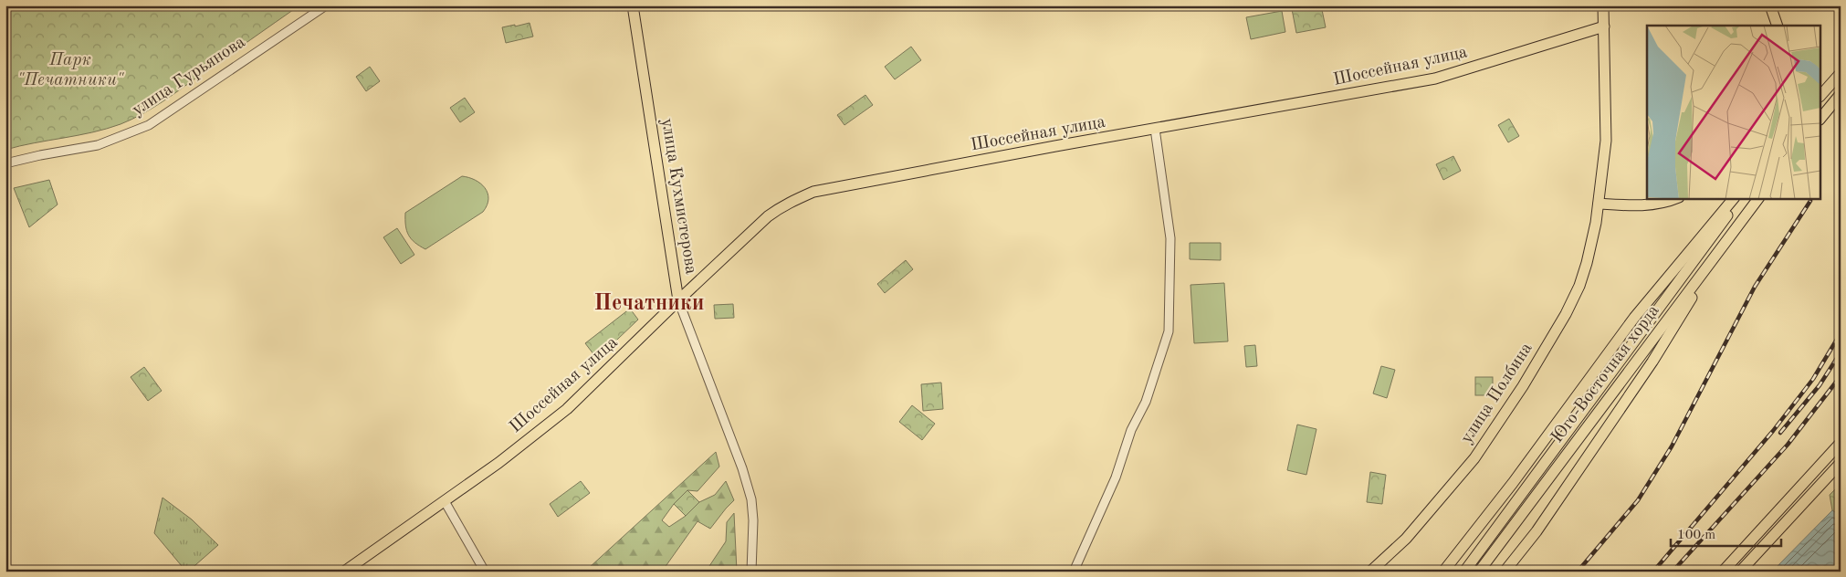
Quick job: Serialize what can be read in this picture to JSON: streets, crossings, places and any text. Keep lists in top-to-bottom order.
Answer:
{
  "streets": {
    "main road": [
      "Шоссейная улица",
      "улица Кухмистерова",
      "Юго-Восточная хорда",
      "улица Полбина"
    ],
    "street": ["улица Гурьянова"]
  },
  "crossings": [
    ["Шоссейная улица", "улица Кухмистерова"]
  ],
  "districts": ["Печатники"],
  "parks": ["Парк \"Печатники\""],
  "scale_bar": "100 m"
}
